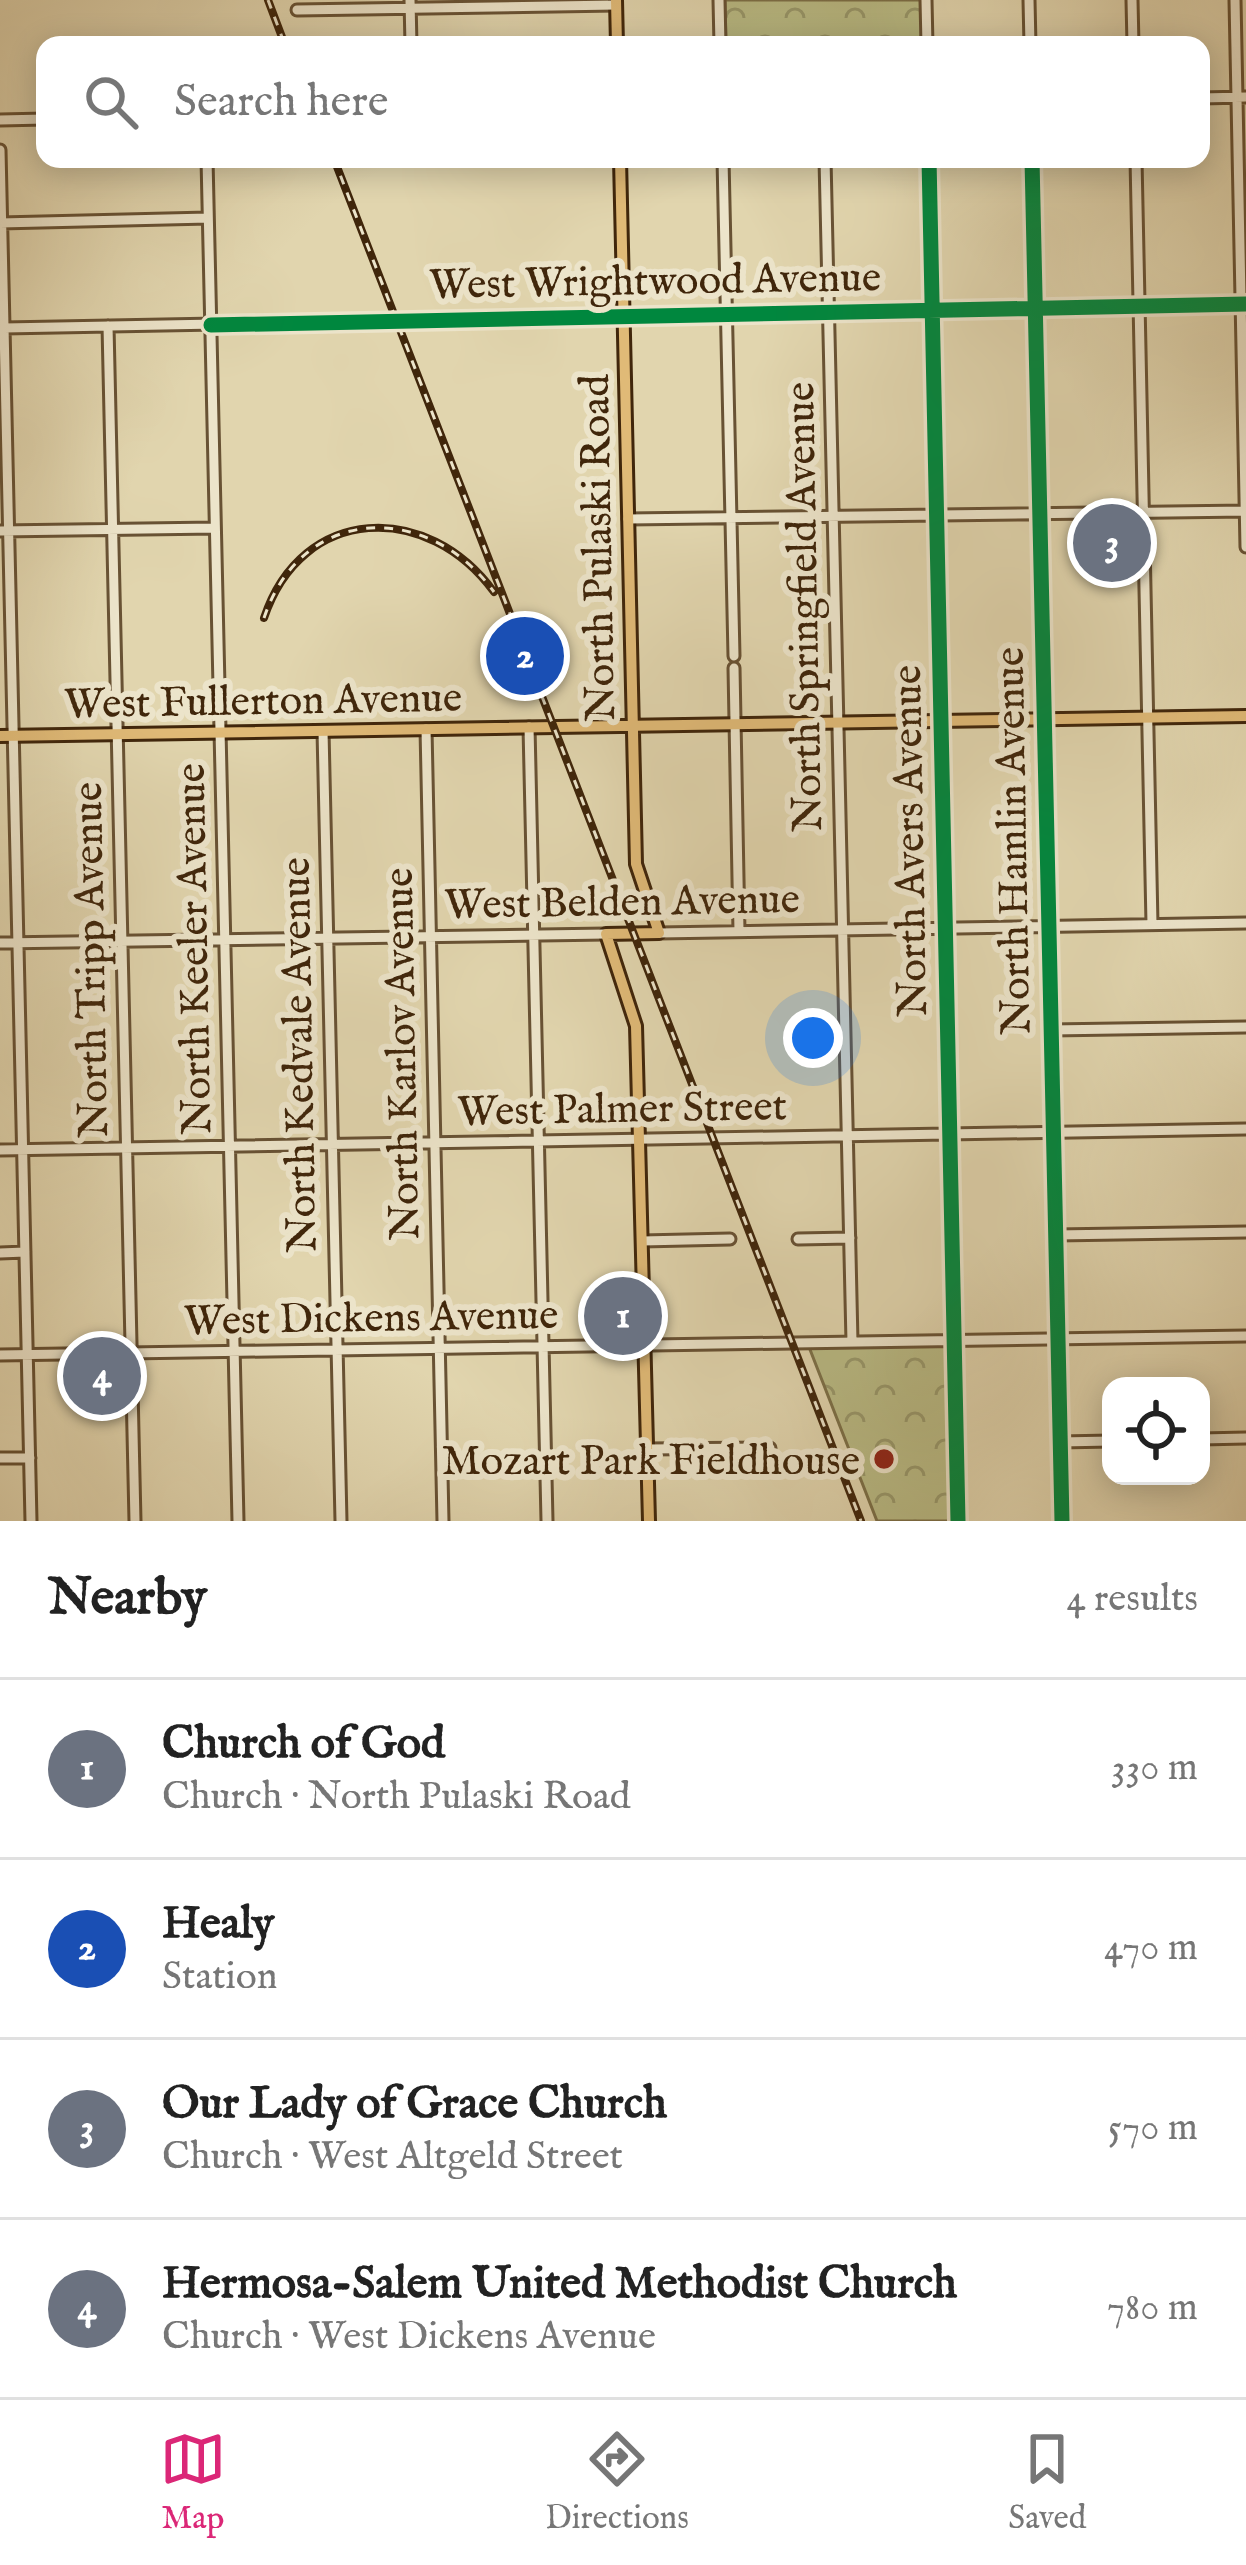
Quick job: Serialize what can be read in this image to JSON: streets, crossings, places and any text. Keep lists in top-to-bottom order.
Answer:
{
  "streets": {
    "main road": ["North Pulaski Road", "West Fullerton Avenue", "West Belden Avenue"],
    "street": [
      "West Wrightwood Avenue",
      "North Springfield Avenue",
      "North Avers Avenue",
      "North Hamlin Avenue",
      "North Keeler Avenue",
      "North Tripp Avenue",
      "North Karlov Avenue",
      "North Kedvale Avenue",
      "West Palmer Street",
      "West Dickens Avenue"
    ]
  },
  "crossings": [
    ["West Wrightwood Avenue", "North Pulaski Road"],
    ["West Wrightwood Avenue", "North Springfield Avenue"],
    ["West Wrightwood Avenue", "North Avers Avenue"],
    ["West Wrightwood Avenue", "North Hamlin Avenue"],
    ["West Wrightwood Avenue", "North Keeler Avenue"],
    ["West Wrightwood Avenue", "North Tripp Avenue"],
    ["North Pulaski Road", "West Fullerton Avenue"],
    ["North Pulaski Road", "West Belden Avenue"],
    ["North Springfield Avenue", "West Fullerton Avenue"],
    ["North Springfield Avenue", "West Belden Avenue"],
    ["North Springfield Avenue", "West Palmer Street"],
    ["North Springfield Avenue", "West Dickens Avenue"],
    ["West Fullerton Avenue", "North Avers Avenue"],
    ["West Fullerton Avenue", "North Hamlin Avenue"],
    ["West Fullerton Avenue", "North Keeler Avenue"],
    ["West Fullerton Avenue", "North Tripp Avenue"],
    ["West Fullerton Avenue", "North Karlov Avenue"],
    ["West Fullerton Avenue", "North Kedvale Avenue"],
    ["North Avers Avenue", "West Belden Avenue"],
    ["North Avers Avenue", "West Palmer Street"],
    ["North Avers Avenue", "West Dickens Avenue"],
    ["North Hamlin Avenue", "West Belden Avenue"],
    ["North Hamlin Avenue", "West Palmer Street"],
    ["North Hamlin Avenue", "West Dickens Avenue"],
    ["West Belden Avenue", "North Keeler Avenue"],
    ["West Belden Avenue", "North Tripp Avenue"],
    ["West Belden Avenue", "North Karlov Avenue"],
    ["West Belden Avenue", "North Kedvale Avenue"],
    ["North Keeler Avenue", "West Palmer Street"],
    ["North Keeler Avenue", "West Dickens Avenue"],
    ["North Tripp Avenue", "West Palmer Street"],
    ["North Tripp Avenue", "West Dickens Avenue"],
    ["North Karlov Avenue", "West Palmer Street"],
    ["North Karlov Avenue", "West Dickens Avenue"],
    ["North Kedvale Avenue", "West Palmer Street"],
    ["North Kedvale Avenue", "West Dickens Avenue"]
  ],
  "places": ["Mozart Park Fieldhouse"],
  "page": {
    "search": "Search here",
    "pins": [
      "3",
      "2",
      "1",
      "4"
    ],
    "heading": ["Nearby", "4 results"],
    "list": [
      {
        "mark": "1",
        "name": "Church of God",
        "note": "Church · North Pulaski Road",
        "value": "330 m"
      },
      {
        "mark": "2",
        "name": "Healy",
        "note": "Station",
        "value": "470 m"
      },
      {
        "mark": "3",
        "name": "Our Lady of Grace Church",
        "note": "Church · West Altgeld Street",
        "value": "570 m"
      },
      {
        "mark": "4",
        "name": "Hermosa-Salem United Methodist Church",
        "note": "Church · West Dickens Avenue",
        "value": "780 m"
      }
    ],
    "nav": ["Map", "Directions", "Saved"]
  }
}
